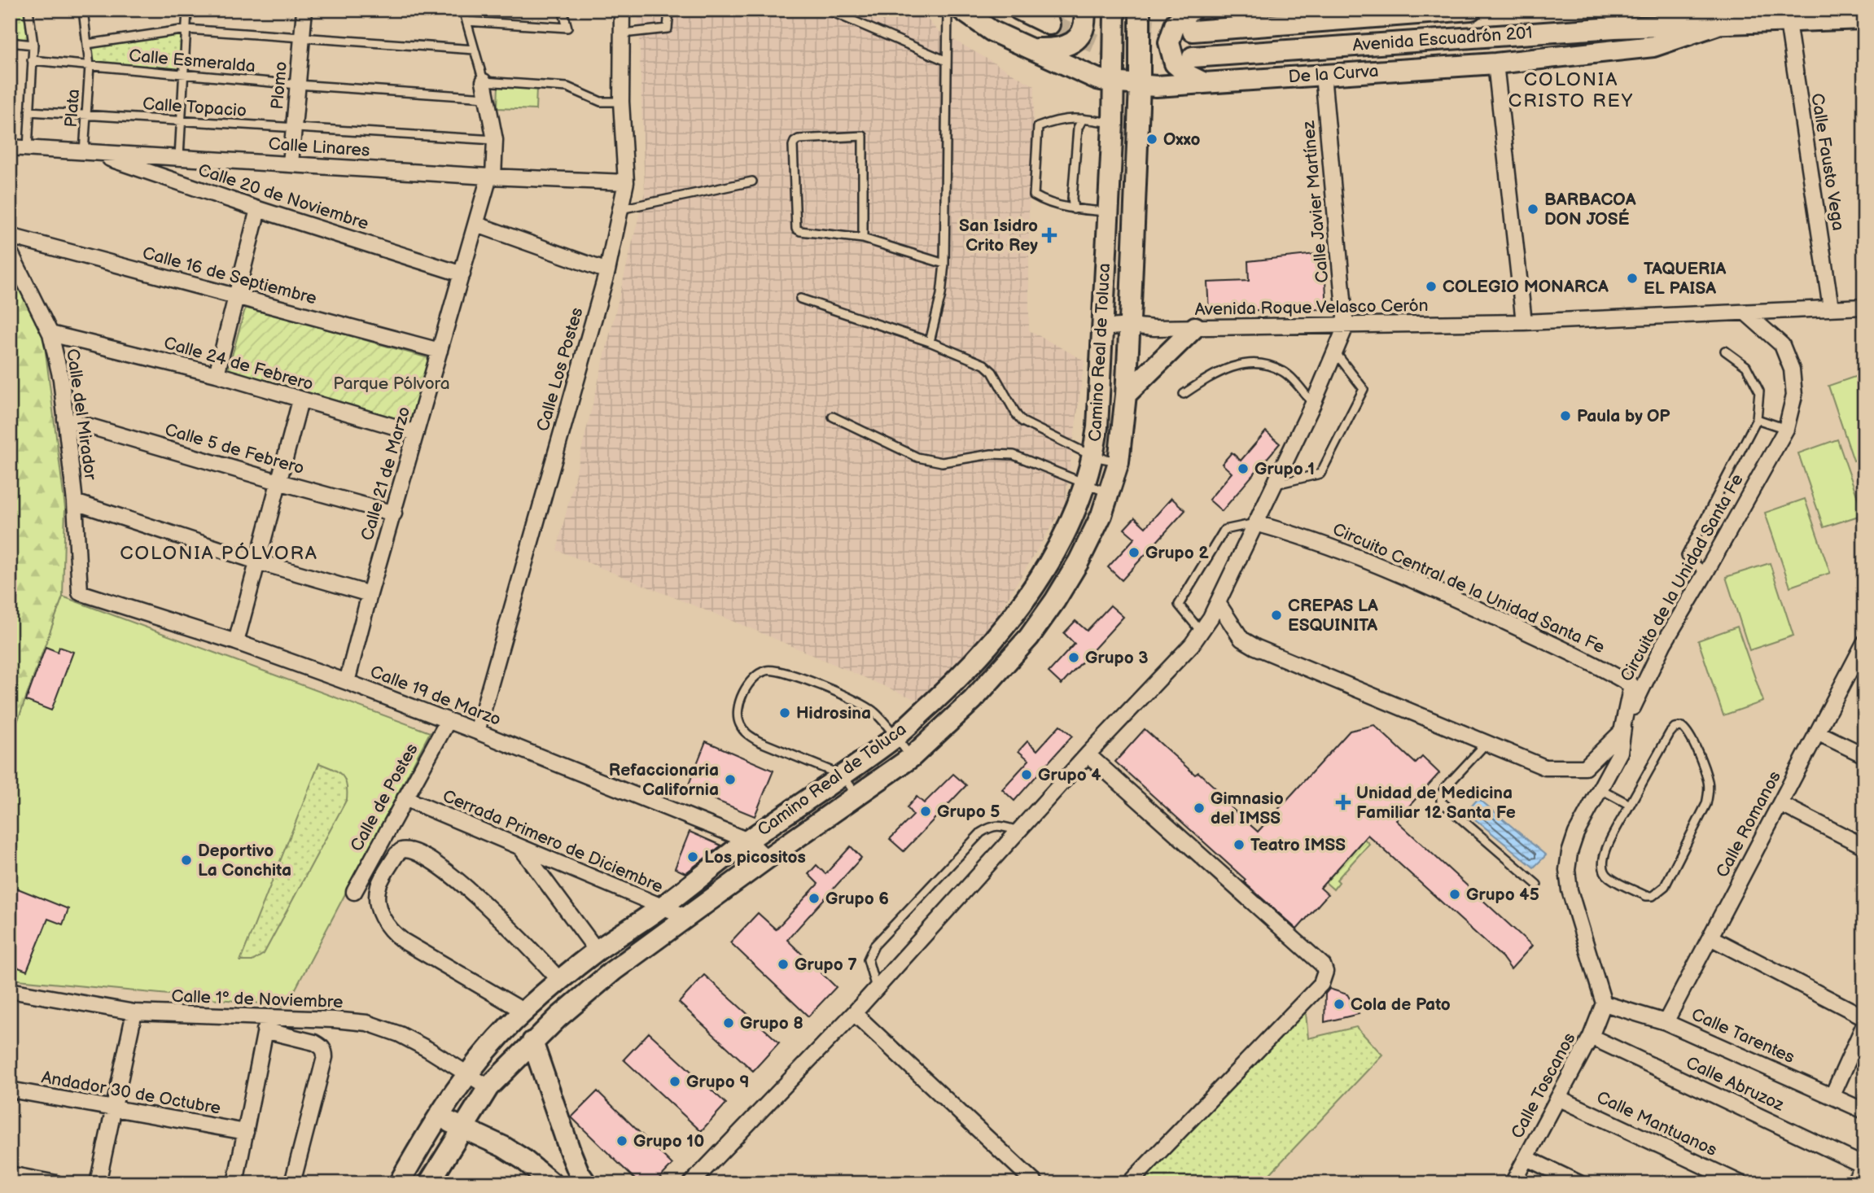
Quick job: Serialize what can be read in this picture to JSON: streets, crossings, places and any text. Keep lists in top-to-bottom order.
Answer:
{
  "streets": {
    "main road": ["Avenida Escuadrón 201", "De la Curva", "Camino Real de Toluca"],
    "street": [
      "Plomo",
      "Calle Linares",
      "Calle Fausto Vega",
      "Calle 20 de Noviembre",
      "Calle Javier Martínez",
      "Calle 16 de Septiembre",
      "Avenida Roque Velasco Cerón",
      "Calle 24 de Febrero",
      "Calle Los Postes",
      "Calle del Mirador",
      "Calle 5 de Febrero",
      "Calle 21 de Marzo",
      "Circuito de la Unidad Santa Fe",
      "Circuito Central de la Unidad Santa Fe",
      "Calle 19 de Marzo",
      "Calle de Postes",
      "Calle Romanos",
      "Cerrada Primero de Diciembre",
      "Calle 1º de Noviembre",
      "Calle Tarentes",
      "Calle Abruzoz",
      "Calle Toscanos",
      "Andador 30 de Octubre",
      "Calle Mantuanos"
    ],
    "lane": ["Calle Esmeralda", "Calle Topacio", "Plata"]
  },
  "crossings": [
    ["Avenida Escuadrón 201", "De la Curva"],
    ["Avenida Escuadrón 201", "Calle Fausto Vega"],
    ["Calle Esmeralda", "Plomo"],
    ["Calle Esmeralda", "Plata"],
    ["Calle Esmeralda", "Calle 21 de Marzo"],
    ["De la Curva", "Calle Javier Martínez"],
    ["De la Curva", "Camino Real de Toluca"],
    ["Plomo", "Calle Topacio"],
    ["Plomo", "Calle Linares"],
    ["Calle Topacio", "Plata"],
    ["Calle Topacio", "Calle 21 de Marzo"],
    ["Plata", "Calle Linares"],
    ["Plata", "Calle 20 de Noviembre"],
    ["Calle Linares", "Calle 20 de Noviembre"],
    ["Calle Linares", "Calle Los Postes"],
    ["Calle Linares", "Calle 21 de Marzo"],
    ["Calle Fausto Vega", "Avenida Roque Velasco Cerón"],
    ["Calle 20 de Noviembre", "Calle 21 de Marzo"],
    ["Calle Javier Martínez", "Avenida Roque Velasco Cerón"],
    ["Calle 16 de Septiembre", "Calle 21 de Marzo"],
    ["Avenida Roque Velasco Cerón", "Camino Real de Toluca"],
    ["Avenida Roque Velasco Cerón", "Circuito de la Unidad Santa Fe"],
    ["Camino Real de Toluca", "Calle 19 de Marzo"],
    ["Camino Real de Toluca", "Cerrada Primero de Diciembre"],
    ["Camino Real de Toluca", "Calle 1º de Noviembre"],
    ["Calle 24 de Febrero", "Calle del Mirador"],
    ["Calle 24 de Febrero", "Calle 21 de Marzo"],
    ["Calle Los Postes", "Calle 19 de Marzo"],
    ["Calle del Mirador", "Calle 5 de Febrero"],
    ["Calle del Mirador", "Calle 19 de Marzo"],
    ["Calle 5 de Febrero", "Calle 21 de Marzo"],
    ["Calle 21 de Marzo", "Calle 19 de Marzo"],
    ["Circuito de la Unidad Santa Fe", "Circuito Central de la Unidad Santa Fe"],
    ["Circuito de la Unidad Santa Fe", "Calle Tarentes"],
    ["Circuito de la Unidad Santa Fe", "Calle Toscanos"],
    ["Calle 19 de Marzo", "Calle de Postes"],
    ["Calle de Postes", "Cerrada Primero de Diciembre"],
    ["Calle Romanos", "Calle Tarentes"],
    ["Calle Tarentes", "Calle Toscanos"],
    ["Calle Abruzoz", "Calle Toscanos"],
    ["Calle Toscanos", "Calle Mantuanos"]
  ],
  "districts": ["COLONIA CRISTO REY", "COLONIA PÓLVORA"],
  "parks": ["Parque Pólvora"],
  "places": {
    "other": [
      "Oxxo",
      "BARBACOA DON JOSÉ",
      "TAQUERIA EL PAISA",
      "COLEGIO MONARCA",
      "Paula by OP",
      "Grupo 1",
      "Grupo 2",
      "CREPAS LA ESQUINITA",
      "Grupo 3",
      "Hidrosina",
      "Grupo 4",
      "Refaccionaria California",
      "Gimnasio del IMSS",
      "Grupo 5",
      "Teatro IMSS",
      "Los picositos",
      "Deportivo La Conchita",
      "Grupo 45",
      "Grupo 6",
      "Grupo 7",
      "Cola de Pato",
      "Grupo 8",
      "Grupo 9",
      "Grupo 10"
    ],
    "health": ["San Isidro Crito Rey", "Unidad de Medicina Familiar 12 Santa Fe"]
  }
}
